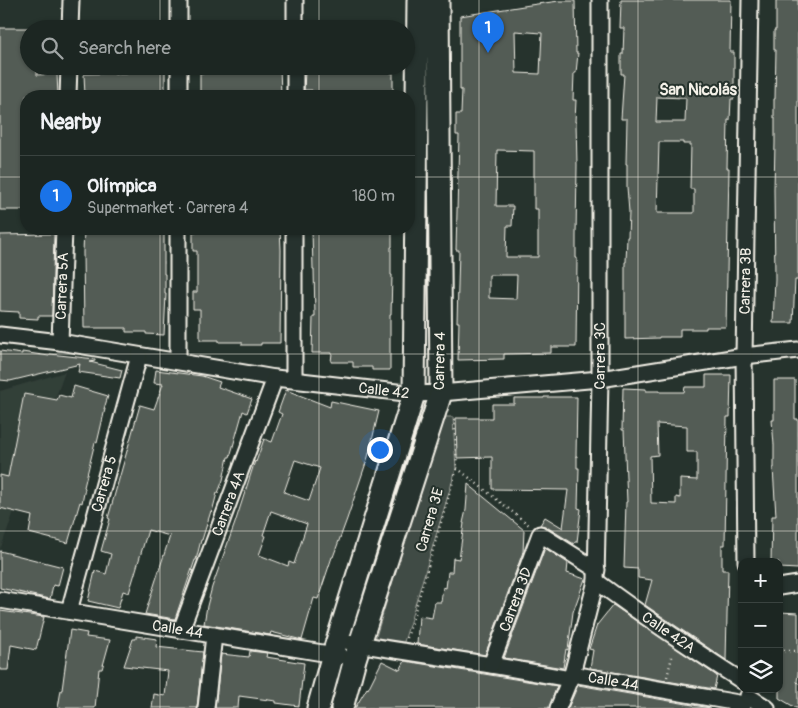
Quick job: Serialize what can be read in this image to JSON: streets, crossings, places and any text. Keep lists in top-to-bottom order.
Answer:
{
  "streets": {
    "street": [
      "Carrera 3B",
      "Carrera 5A",
      "Carrera 3C",
      "Carrera 4",
      "Calle 42",
      "Carrera 5",
      "Carrera 4A",
      "Carrera 3D",
      "Calle 44",
      "Calle 42A"
    ],
    "path": ["Carrera 3E"]
  },
  "crossings": [
    ["Carrera 3B", "Calle 42"],
    ["Carrera 5A", "Calle 42"],
    ["Carrera 3C", "Calle 42"],
    ["Carrera 3C", "Calle 44"],
    ["Carrera 3C", "Calle 42A"],
    ["Carrera 4", "Calle 42"],
    ["Carrera 4", "Carrera 3E"],
    ["Carrera 4", "Calle 44"],
    ["Calle 42", "Carrera 5"],
    ["Calle 42", "Carrera 4A"],
    ["Calle 42", "Carrera 3E"],
    ["Carrera 5", "Calle 44"],
    ["Carrera 4A", "Calle 44"],
    ["Carrera 3E", "Calle 44"],
    ["Carrera 3D", "Calle 44"],
    ["Carrera 3D", "Calle 42A"]
  ],
  "districts": ["San Nicolás"],
  "page": {
    "pins": "1",
    "search": "Search here",
    "heading": "Nearby",
    "list": [
      {
        "mark": "1",
        "name": "Olímpica",
        "note": "Supermarket · Carrera 4",
        "value": "180 m"
      }
    ],
    "map_buttons": ["+", "−"]
  }
}
